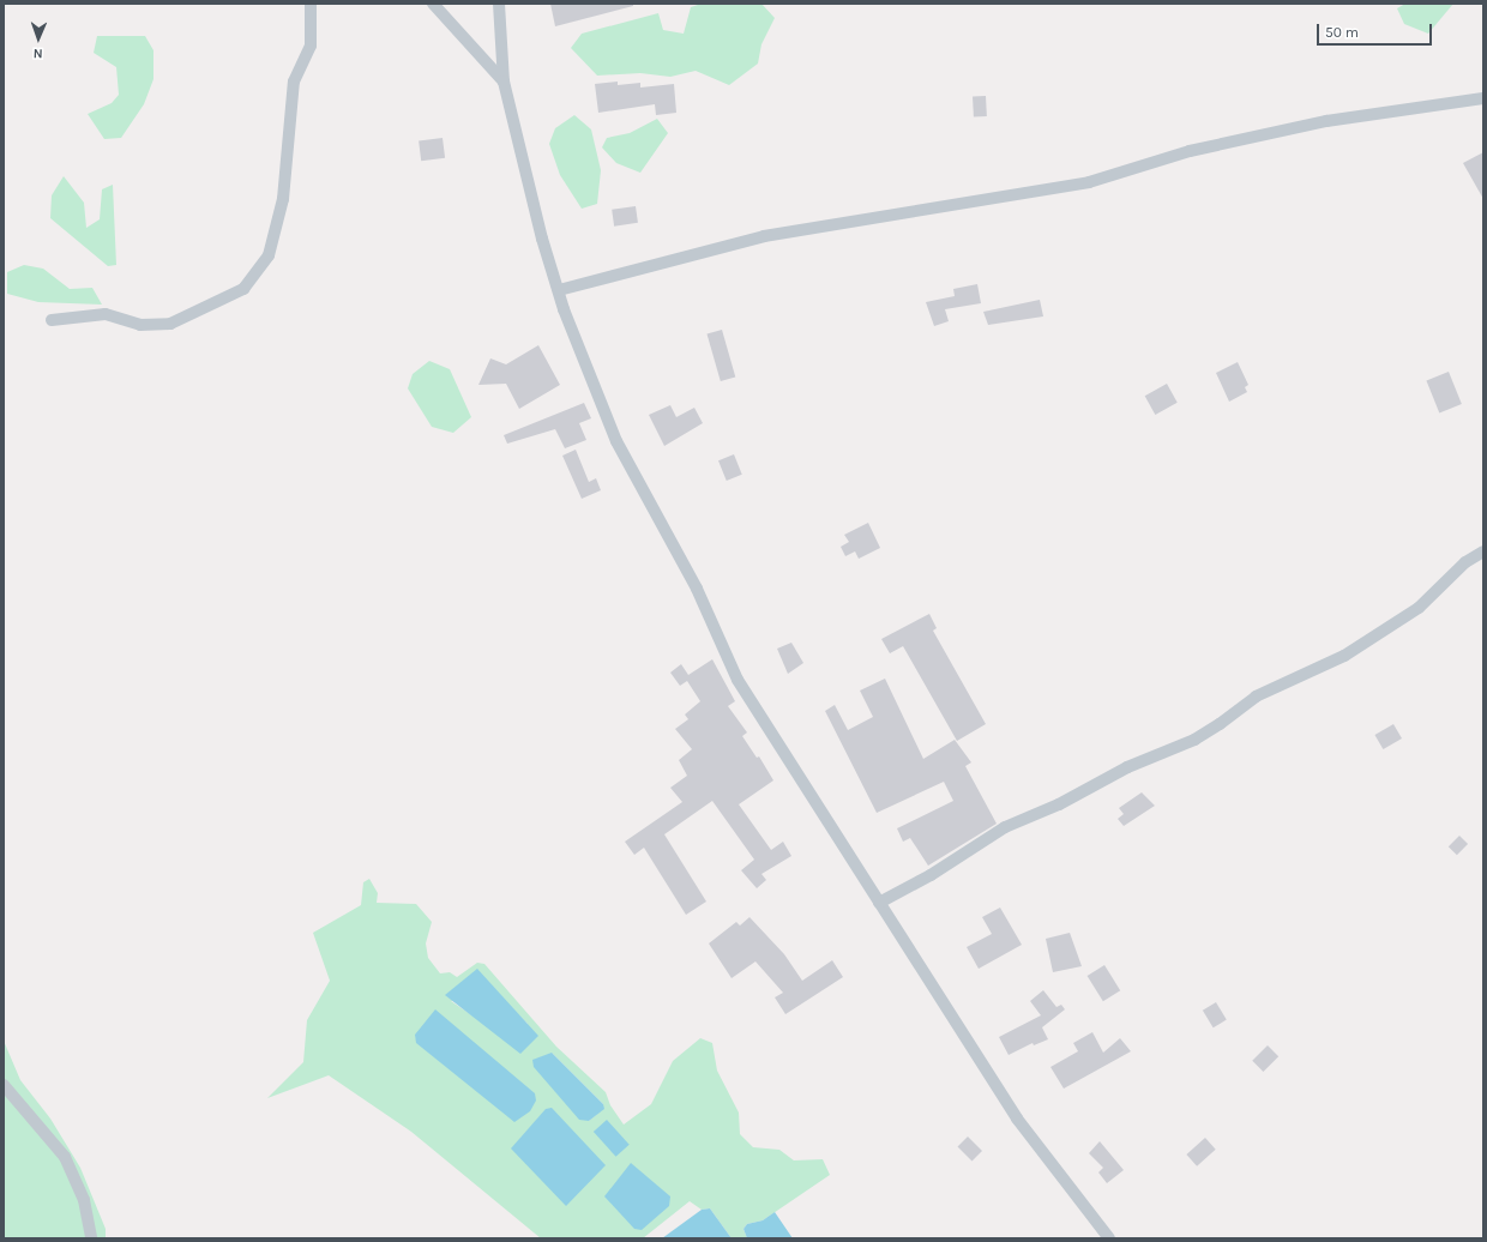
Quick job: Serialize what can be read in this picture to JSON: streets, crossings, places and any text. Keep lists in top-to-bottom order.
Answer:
{
  "scale_bar": "50 m",
  "north": "bottom"
}
